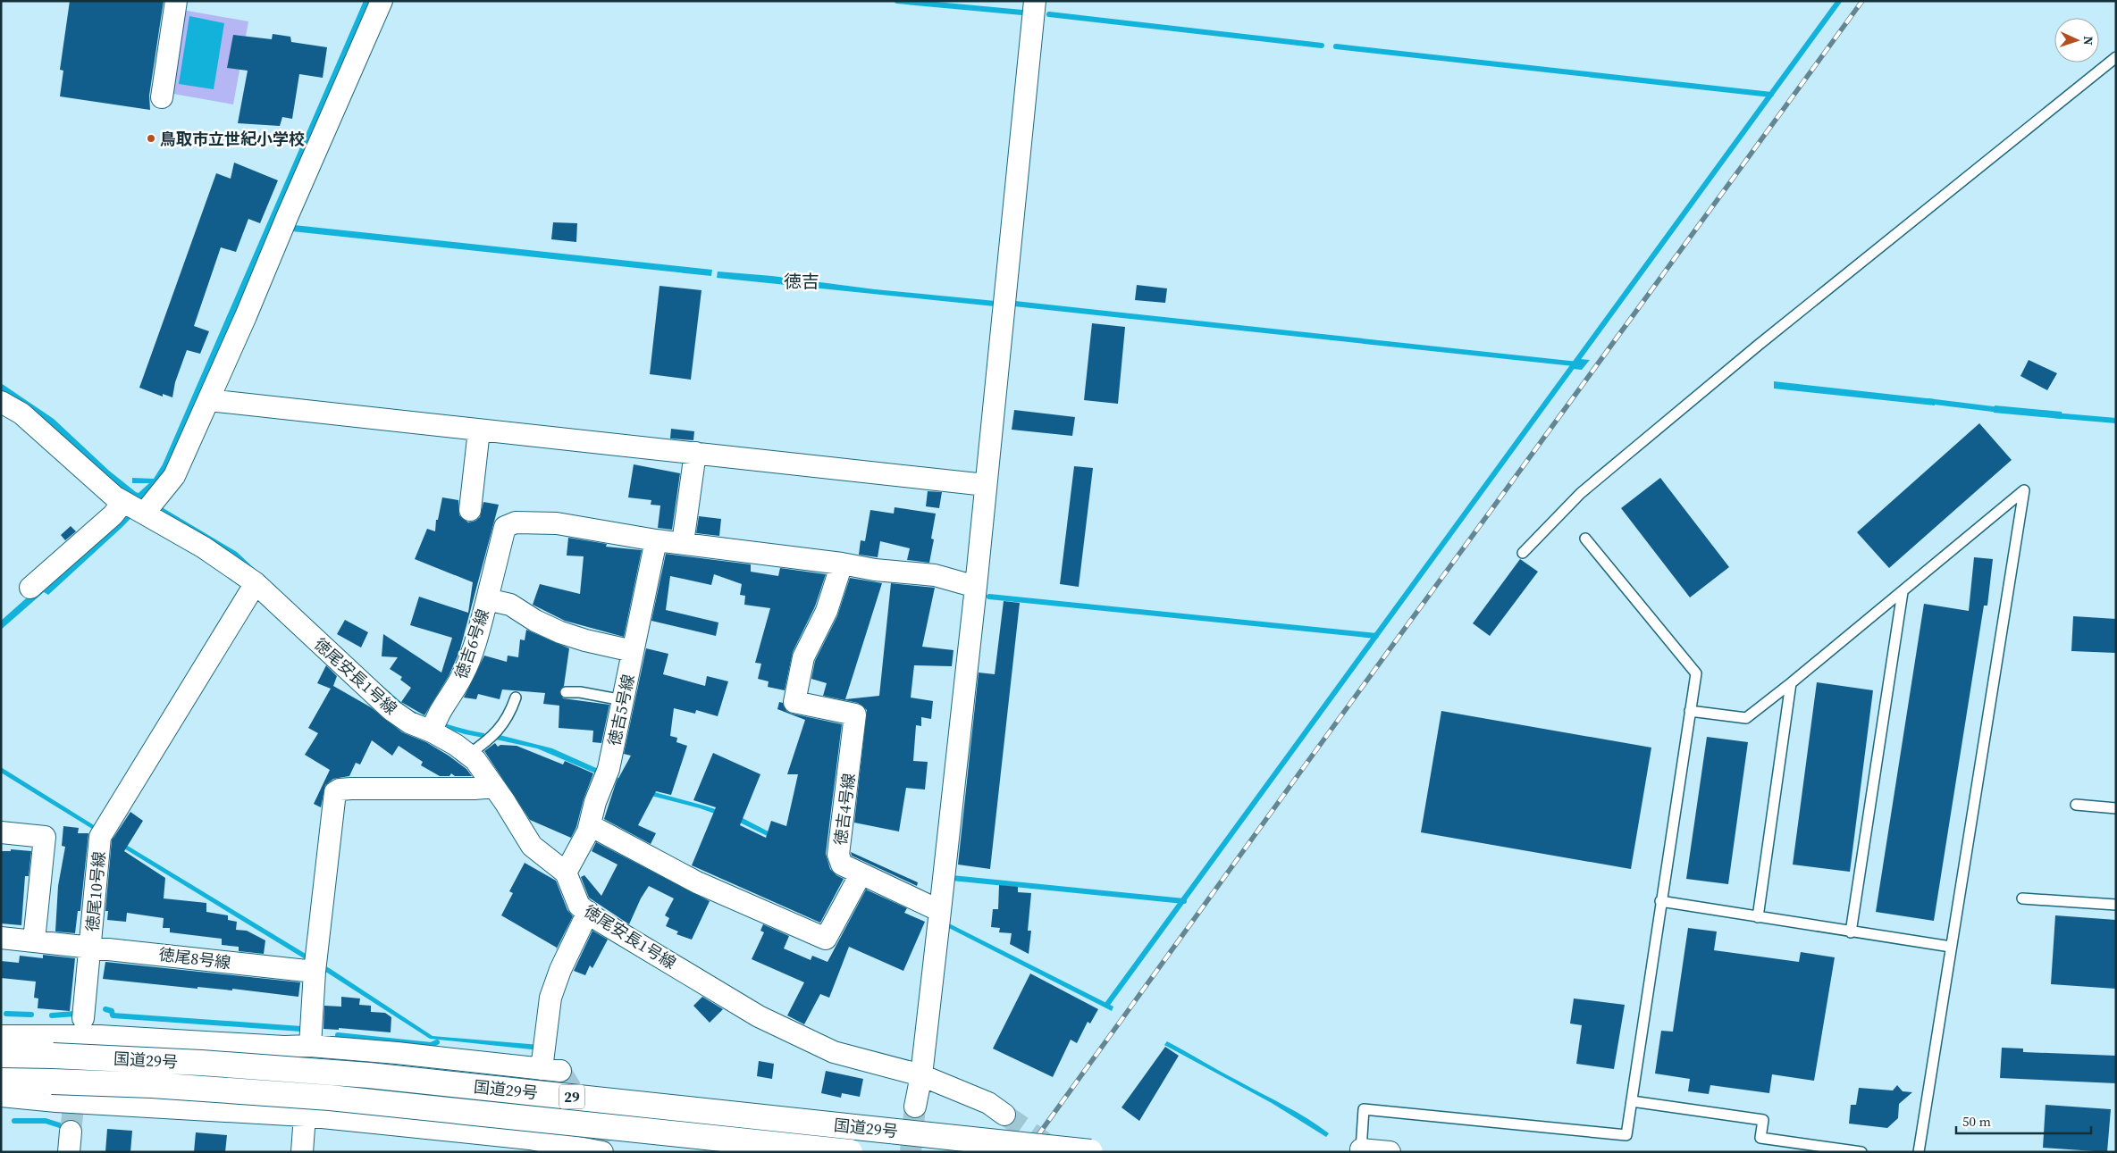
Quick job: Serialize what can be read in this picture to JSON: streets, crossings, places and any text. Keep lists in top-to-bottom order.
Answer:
{
  "streets": {
    "highway": ["国道29号", "29"],
    "street": [
      "徳吉6号線",
      "徳尾安長1号線",
      "徳吉5号線",
      "徳吉4号線",
      "徳尾10号線",
      "徳尾8号線"
    ]
  },
  "crossings": [
    ["徳吉6号線", "徳尾安長1号線"],
    ["徳吉6号線", "徳吉5号線"],
    ["徳尾安長1号線", "徳吉5号線"],
    ["徳尾安長1号線", "徳尾10号線"],
    ["徳尾10号線", "徳尾8号線"]
  ],
  "districts": ["徳吉"],
  "places": ["鳥取市立世紀小学校"],
  "scale_bar": "50 m",
  "north": "right"
}
